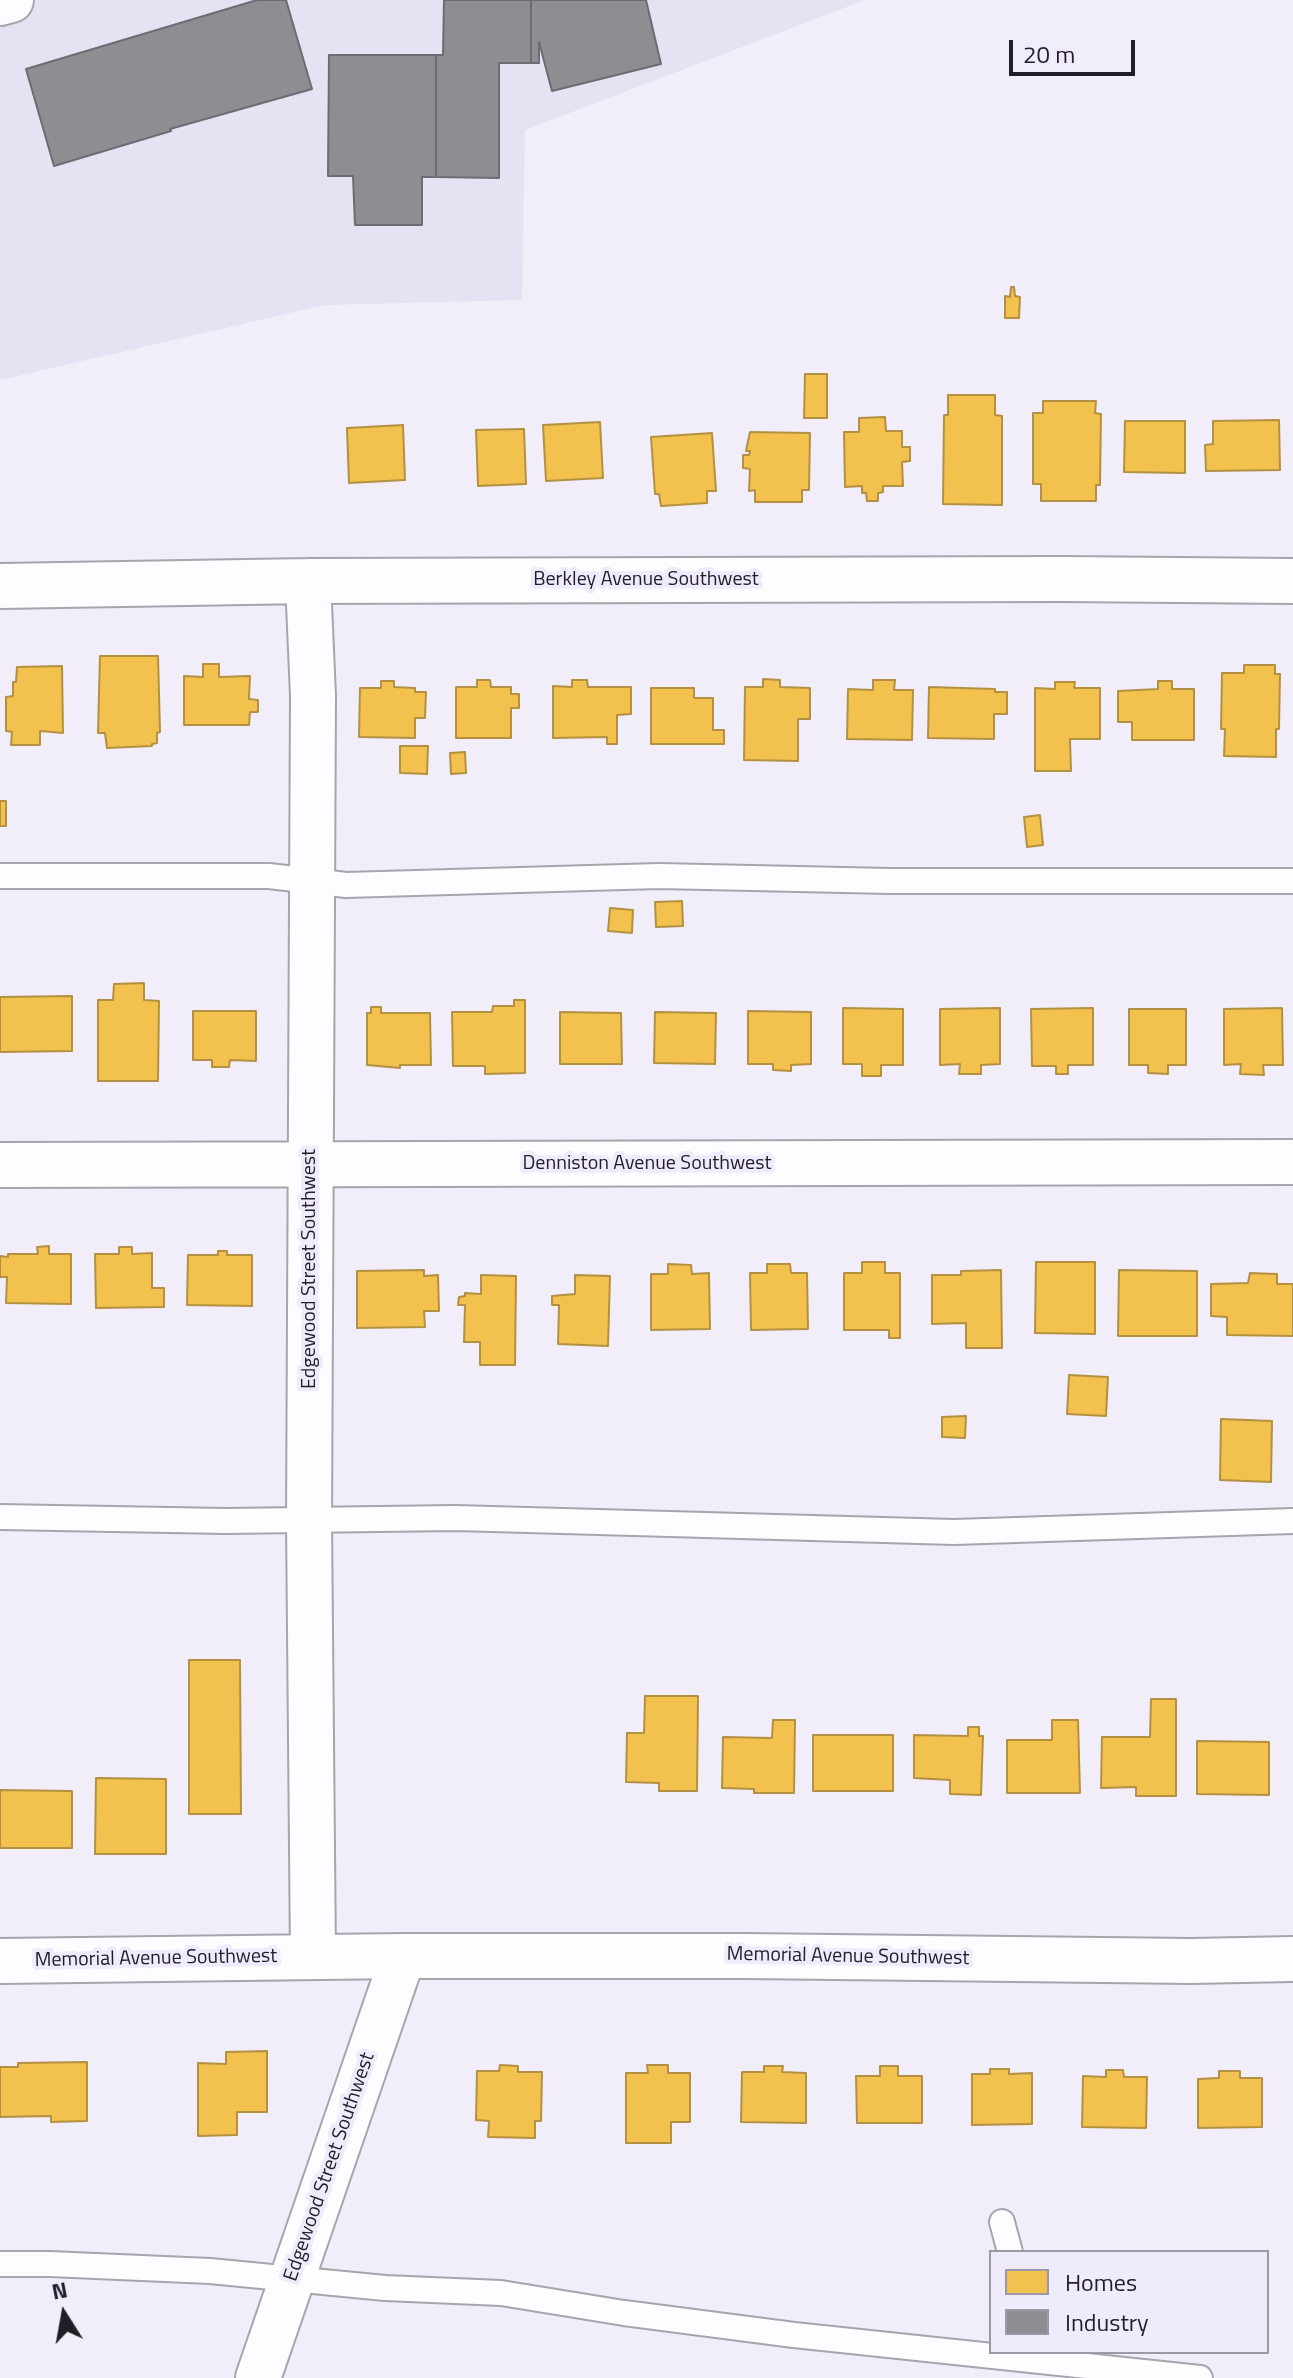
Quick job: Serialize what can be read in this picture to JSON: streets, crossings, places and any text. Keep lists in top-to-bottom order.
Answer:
{
  "streets": {
    "street": [
      "Berkley Avenue Southwest",
      "Denniston Avenue Southwest",
      "Edgewood Street Southwest",
      "Memorial Avenue Southwest"
    ]
  },
  "crossings": [
    ["Berkley Avenue Southwest", "Edgewood Street Southwest"],
    ["Denniston Avenue Southwest", "Edgewood Street Southwest"],
    ["Edgewood Street Southwest", "Memorial Avenue Southwest"]
  ],
  "legend": ["Homes", "Industry"],
  "scale_bar": "20 m",
  "north": "top"
}
